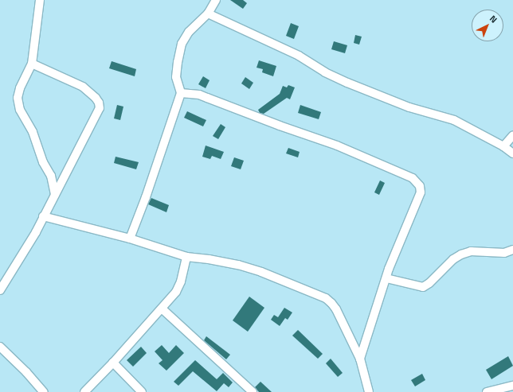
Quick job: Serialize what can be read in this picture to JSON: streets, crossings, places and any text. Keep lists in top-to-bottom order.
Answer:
{
  "north": "top right"
}
